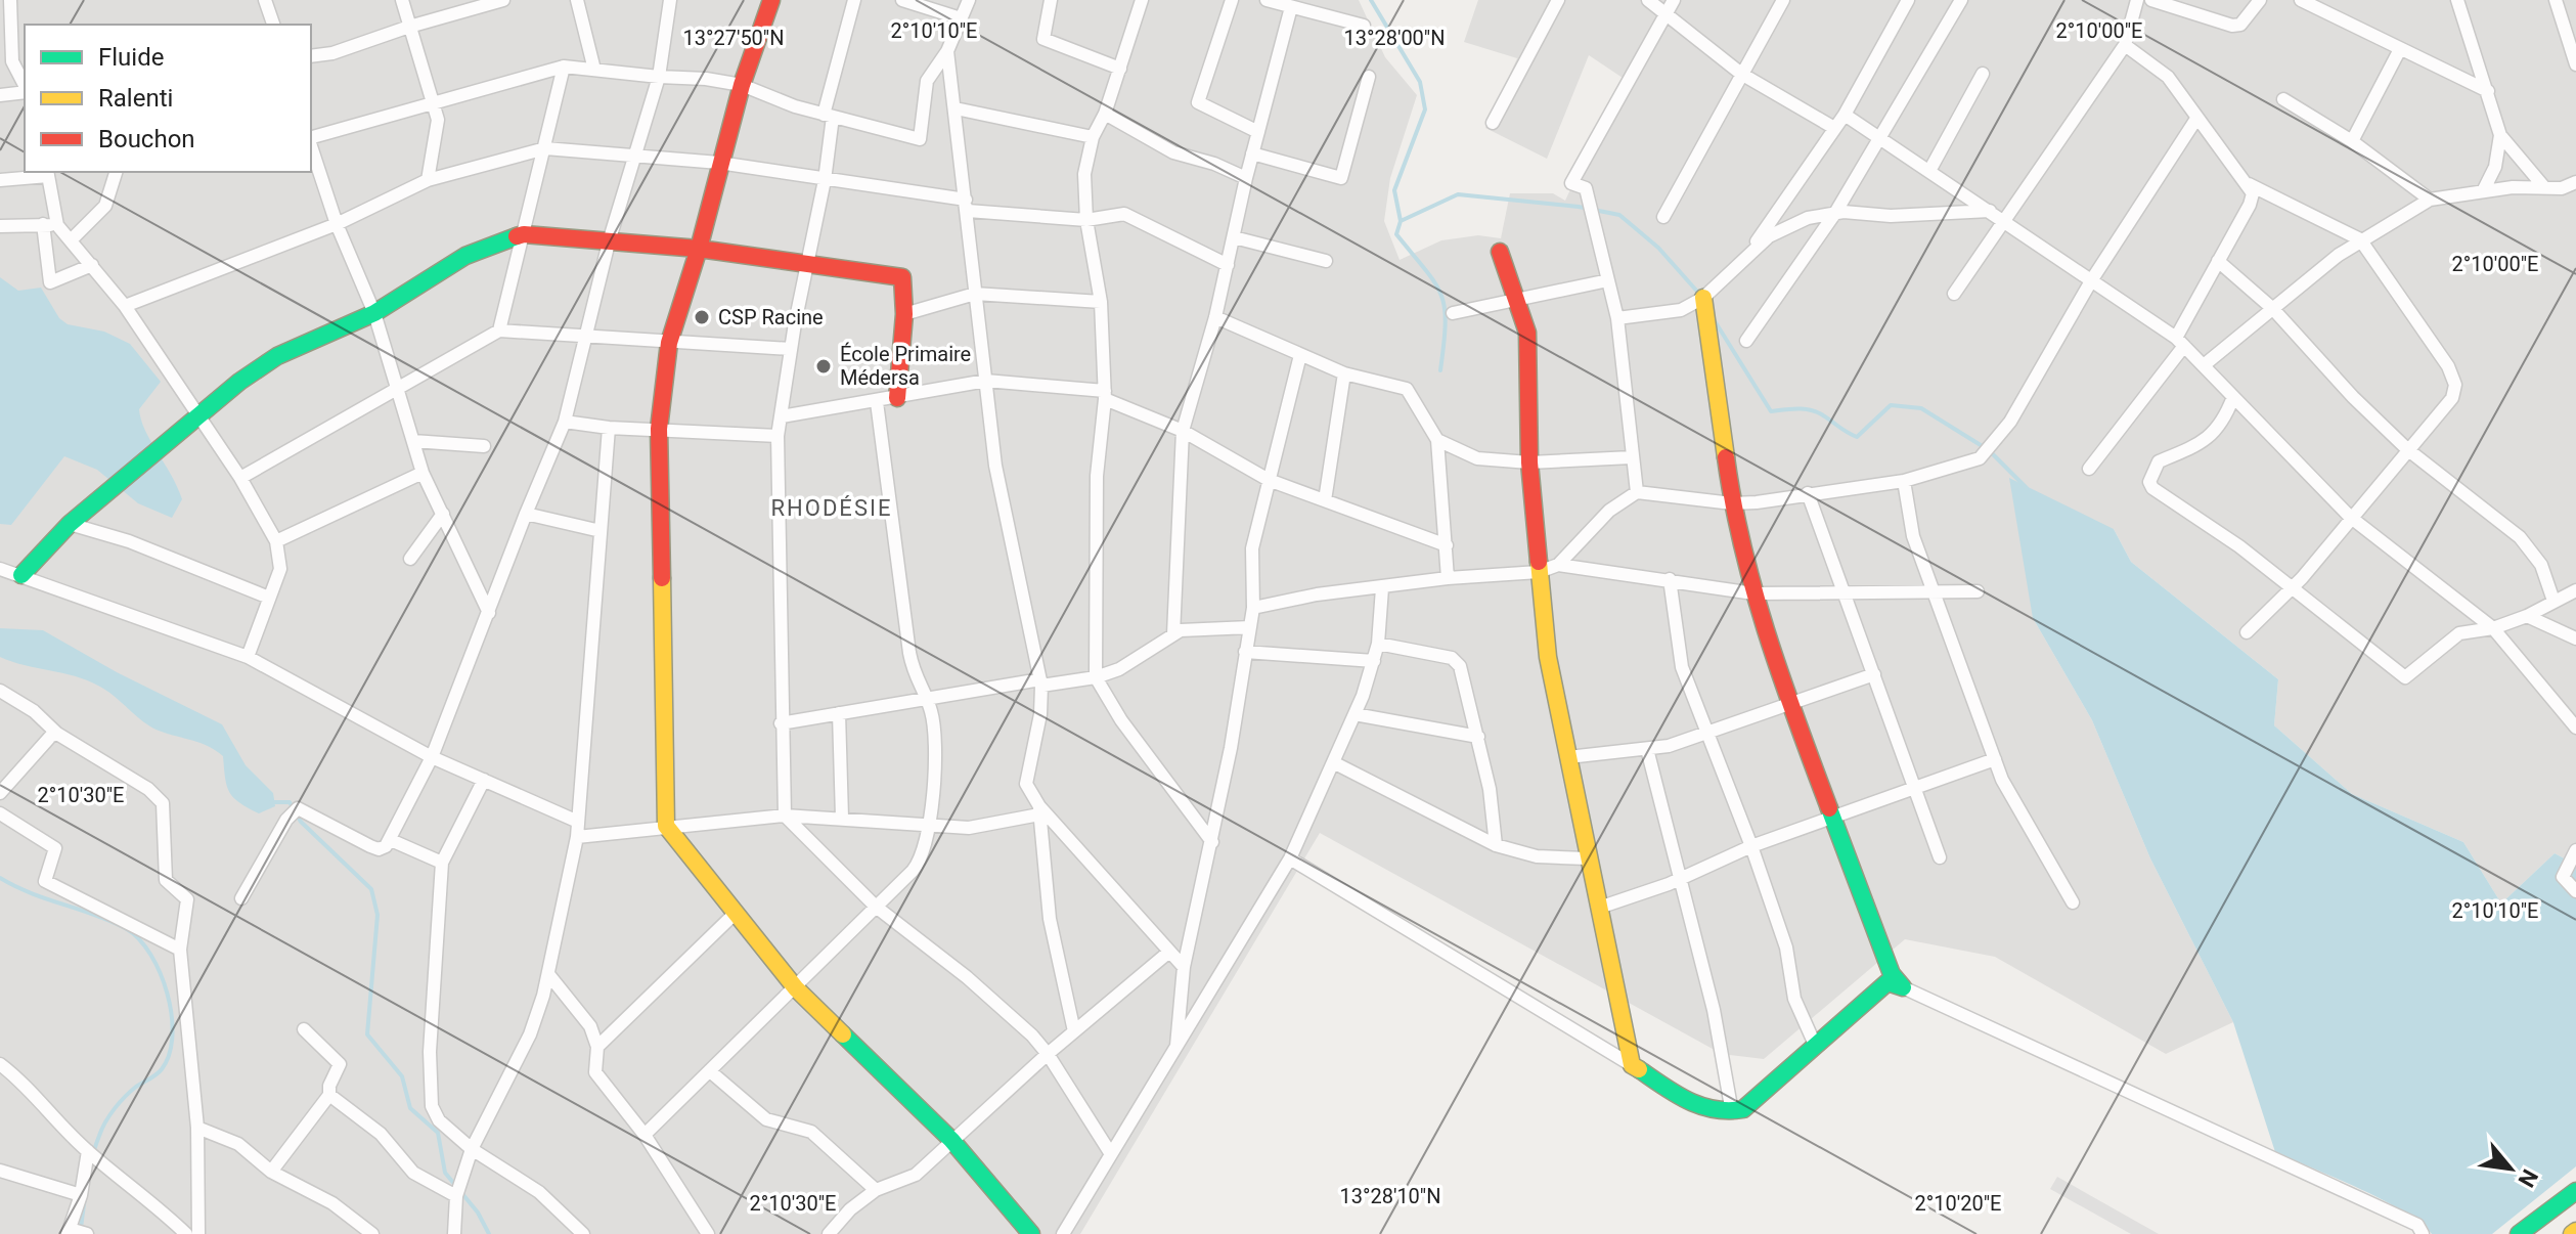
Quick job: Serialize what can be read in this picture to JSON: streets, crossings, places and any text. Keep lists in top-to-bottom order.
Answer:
{
  "districts": ["RHODÉSIE"],
  "places": ["CSP Racine", "École Primaire Médersa"],
  "legend": ["Fluide", "Ralenti", "Bouchon"],
  "north": "bottom right",
  "coordinates": [
    "2°10'10\"E",
    "2°10'00\"E",
    "13°27'50\"N",
    "13°28'00\"N",
    "2°10'30\"E",
    "13°28'10\"N",
    "2°10'20\"E"
  ]
}
